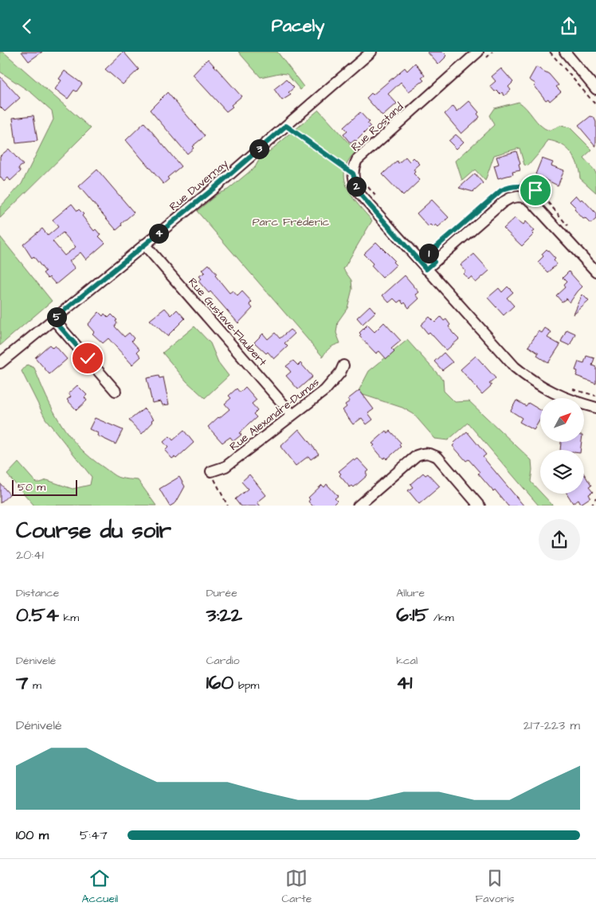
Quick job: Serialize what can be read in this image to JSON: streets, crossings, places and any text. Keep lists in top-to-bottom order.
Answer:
{
  "streets": {
    "street": [
      "Rue Rostand",
      "Rue Duvernay",
      "Rue Gustave-Flaubert",
      "Rue Alexandre-Dumas"
    ]
  },
  "crossings": [
    ["Rue Duvernay", "Rue Gustave-Flaubert"],
    ["Rue Gustave-Flaubert", "Rue Alexandre-Dumas"]
  ],
  "parks": ["Parc Fréderic"],
  "scale_bar": "50 m",
  "north": "top right",
  "page": {
    "header": "Pacely",
    "pins": [
      "3",
      "2",
      "4",
      "1",
      "5"
    ],
    "scale": "50 m",
    "heading": ["Course du soir", "20:41"],
    "stats": [
      ["Distance", "0.54 km"],
      ["Durée", "3:22"],
      ["Allure", "6:15 /km"],
      ["Dénivelé", "7 m"],
      ["Cardio", "160 bpm"],
      ["kcal", "41"]
    ],
    "chart": ["Dénivelé", "217–223 m"],
    "list": [
      {
        "name": "100 m",
        "note": "5:47"
      }
    ],
    "tabs": ["Accueil", "Carte", "Favoris"]
  }
}
